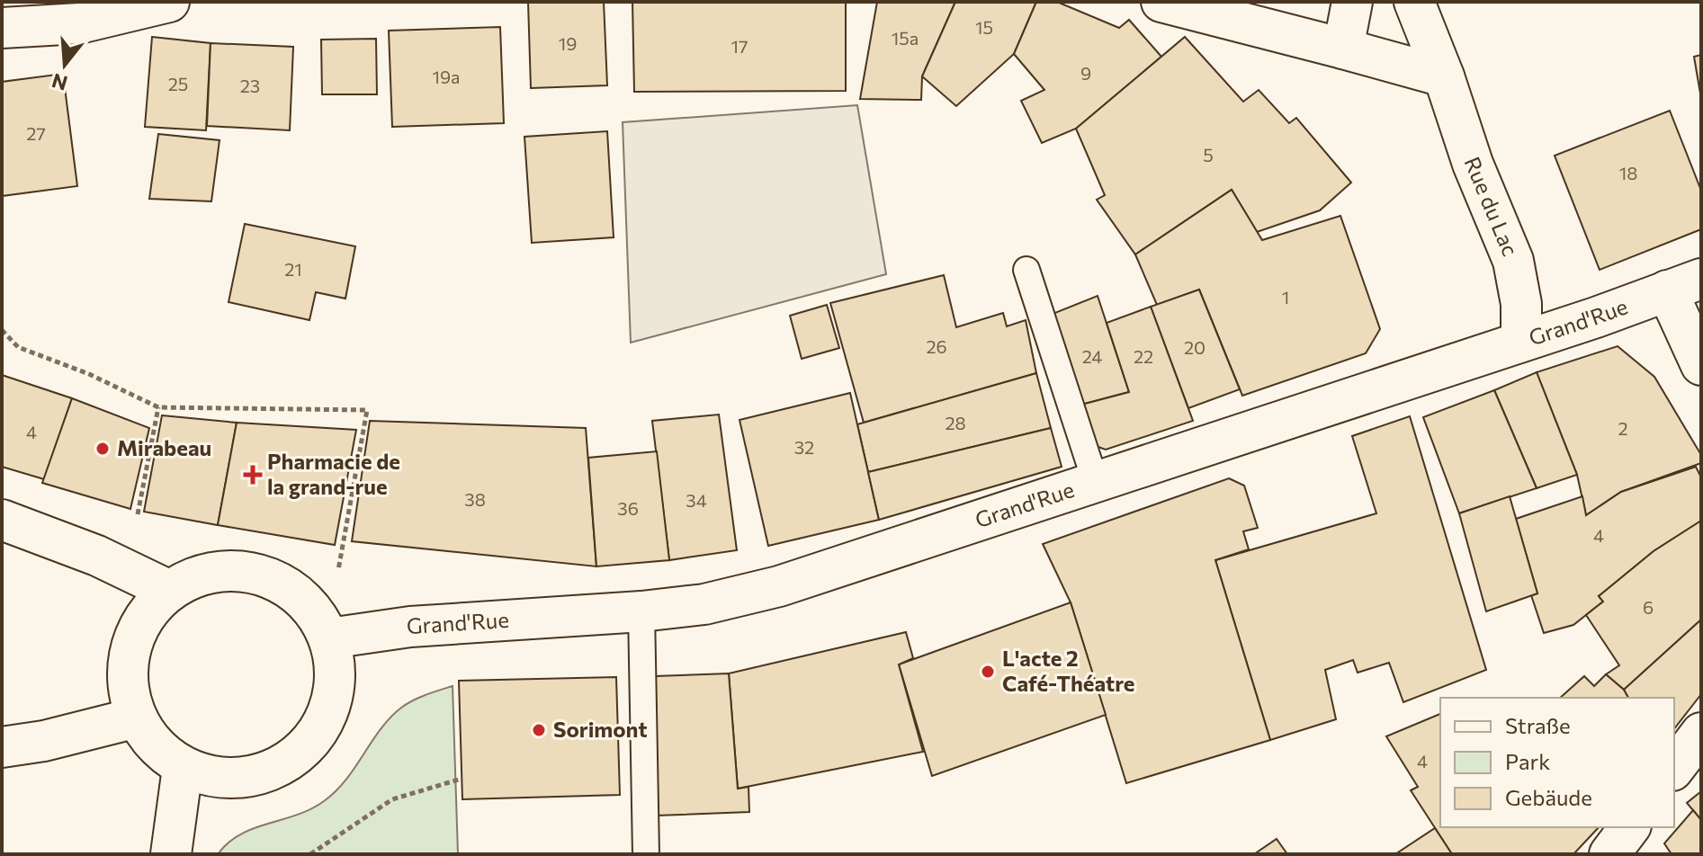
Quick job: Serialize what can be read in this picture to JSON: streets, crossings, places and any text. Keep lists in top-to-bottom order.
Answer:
{
  "streets": {
    "main road": ["Rue du Lac", "Grand'Rue"]
  },
  "crossings": [
    ["Rue du Lac", "Grand'Rue"]
  ],
  "places": {
    "other": ["Mirabeau", "L'acte 2 Café-Théatre", "Sorimont"],
    "health": ["Pharmacie de la grand-rue"]
  },
  "house_numbers": [
    "15",
    "15a",
    "19",
    "17",
    "9",
    "19a",
    "25",
    "23",
    "27",
    "5",
    "18",
    "21",
    "1",
    "26",
    "20",
    "24",
    "22",
    "28",
    "2",
    "4",
    "32",
    "38",
    "34",
    "36",
    "4",
    "6",
    "4"
  ],
  "legend": ["Straße", "Park", "Gebäude"],
  "north": "bottom"
}
